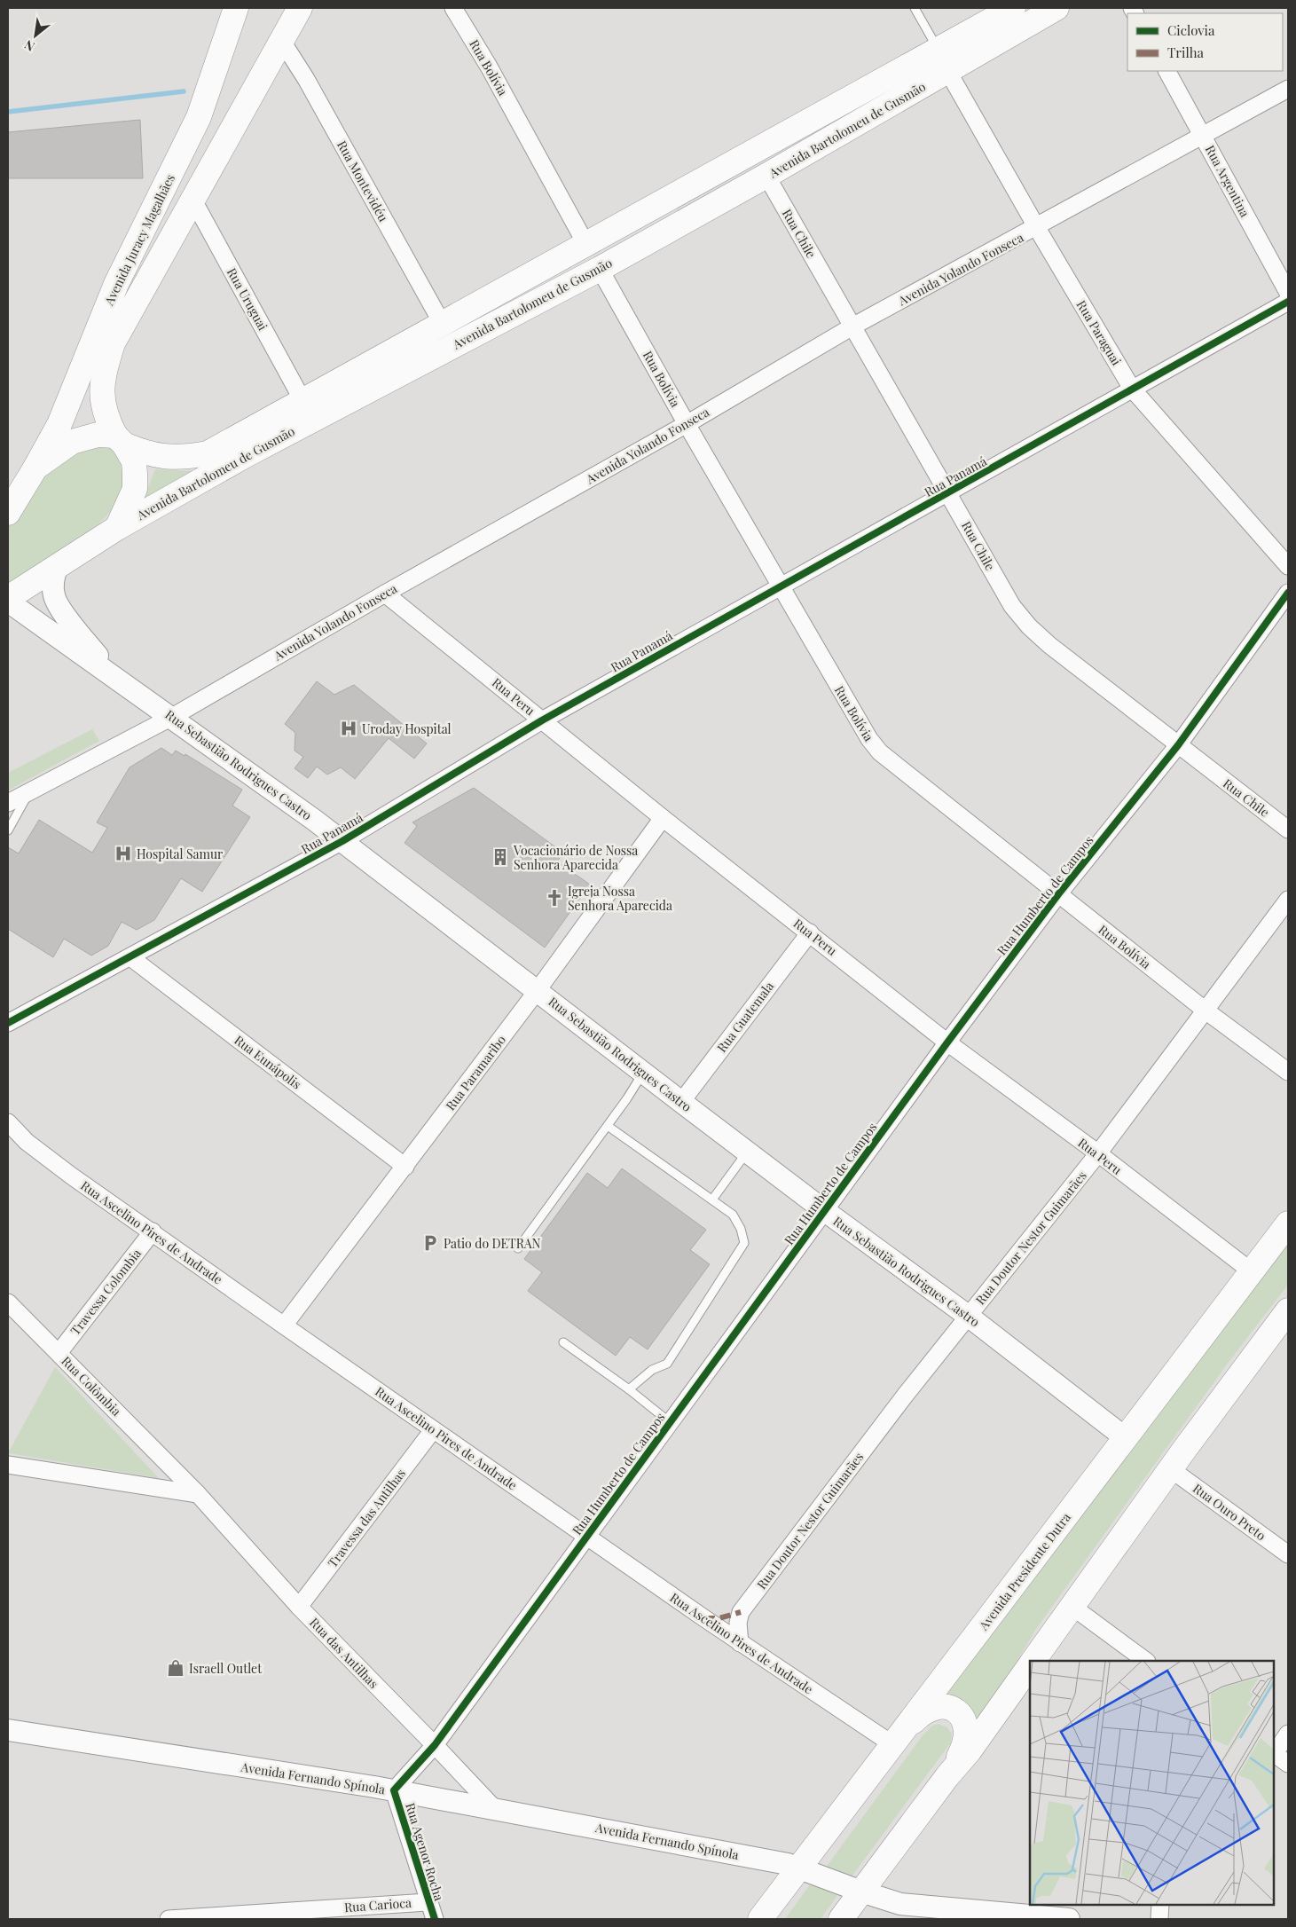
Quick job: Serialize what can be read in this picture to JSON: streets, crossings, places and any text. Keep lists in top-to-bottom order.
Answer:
{
  "streets": {
    "main road": ["Avenida Bartolomeu de Gusmão", "Avenida Juracy Magalhães", "Avenida Presidente Dutra"],
    "street": [
      "Rua Bolívia",
      "Rua Montevidéu",
      "Rua Argentina",
      "Rua Chile",
      "Avenida Yolando Fonseca",
      "Rua Uruguai",
      "Rua Paraguai",
      "Rua Panamá",
      "Rua Peru",
      "Rua Sebastião Rodrigues Castro",
      "Rua Humberto de Campos",
      "Rua Guatemala",
      "Rua Eunápolis",
      "Rua Paramaribo",
      "Rua Ascelino Pires de Andrade",
      "Rua Doutor Nestor Guimarães",
      "Travessa Colombia",
      "Rua Colômbia",
      "Rua Ouro Preto",
      "Travessa das Antilhas",
      "Rua das Antilhas",
      "Avenida Fernando Spínola",
      "Rua Agenor Rocha",
      "Rua Carioca"
    ]
  },
  "crossings": [
    ["Rua Bolívia", "Avenida Bartolomeu de Gusmão"],
    ["Rua Bolívia", "Avenida Yolando Fonseca"],
    ["Rua Bolívia", "Rua Panamá"],
    ["Rua Bolívia", "Rua Humberto de Campos"],
    ["Rua Bolívia", "Rua Doutor Nestor Guimarães"],
    ["Avenida Bartolomeu de Gusmão", "Rua Montevidéu"],
    ["Avenida Bartolomeu de Gusmão", "Rua Chile"],
    ["Avenida Bartolomeu de Gusmão", "Avenida Juracy Magalhães"],
    ["Avenida Bartolomeu de Gusmão", "Rua Uruguai"],
    ["Avenida Bartolomeu de Gusmão", "Rua Paraguai"],
    ["Avenida Bartolomeu de Gusmão", "Rua Sebastião Rodrigues Castro"],
    ["Rua Montevidéu", "Avenida Juracy Magalhães"],
    ["Rua Argentina", "Avenida Yolando Fonseca"],
    ["Rua Chile", "Avenida Yolando Fonseca"],
    ["Rua Chile", "Rua Panamá"],
    ["Rua Chile", "Rua Humberto de Campos"],
    ["Avenida Juracy Magalhães", "Rua Uruguai"],
    ["Avenida Yolando Fonseca", "Rua Paraguai"],
    ["Avenida Yolando Fonseca", "Rua Peru"],
    ["Avenida Yolando Fonseca", "Rua Sebastião Rodrigues Castro"],
    ["Rua Paraguai", "Rua Panamá"],
    ["Rua Panamá", "Rua Peru"],
    ["Rua Panamá", "Rua Sebastião Rodrigues Castro"],
    ["Rua Panamá", "Rua Eunápolis"],
    ["Rua Peru", "Rua Humberto de Campos"],
    ["Rua Peru", "Rua Guatemala"],
    ["Rua Peru", "Rua Paramaribo"],
    ["Rua Peru", "Rua Doutor Nestor Guimarães"],
    ["Rua Peru", "Avenida Presidente Dutra"],
    ["Rua Sebastião Rodrigues Castro", "Rua Humberto de Campos"],
    ["Rua Sebastião Rodrigues Castro", "Rua Guatemala"],
    ["Rua Sebastião Rodrigues Castro", "Rua Paramaribo"],
    ["Rua Sebastião Rodrigues Castro", "Rua Doutor Nestor Guimarães"],
    ["Rua Sebastião Rodrigues Castro", "Avenida Presidente Dutra"],
    ["Rua Humberto de Campos", "Rua Ascelino Pires de Andrade"],
    ["Rua Humberto de Campos", "Rua das Antilhas"],
    ["Rua Humberto de Campos", "Avenida Fernando Spínola"],
    ["Rua Humberto de Campos", "Rua Agenor Rocha"],
    ["Rua Eunápolis", "Rua Paramaribo"],
    ["Rua Paramaribo", "Rua Ascelino Pires de Andrade"],
    ["Rua Ascelino Pires de Andrade", "Rua Doutor Nestor Guimarães"],
    ["Rua Ascelino Pires de Andrade", "Travessa Colombia"],
    ["Rua Ascelino Pires de Andrade", "Travessa das Antilhas"],
    ["Rua Ascelino Pires de Andrade", "Avenida Presidente Dutra"],
    ["Travessa Colombia", "Rua Colômbia"],
    ["Rua Colômbia", "Rua das Antilhas"],
    ["Travessa das Antilhas", "Rua das Antilhas"],
    ["Avenida Presidente Dutra", "Avenida Fernando Spínola"],
    ["Rua das Antilhas", "Avenida Fernando Spínola"],
    ["Avenida Fernando Spínola", "Rua Agenor Rocha"],
    ["Rua Agenor Rocha", "Rua Carioca"]
  ],
  "places": {
    "hospital": ["Uroday Hospital", "Hospital Samur"],
    "building": ["Vocacionário de Nossa Senhora Aparecida"],
    "church": ["Igreja Nossa Senhora Aparecida"],
    "parking": ["Patio do DETRAN"],
    "shop": ["Israell Outlet"]
  },
  "legend": ["Ciclovia", "Trilha"],
  "north": "bottom left"
}
